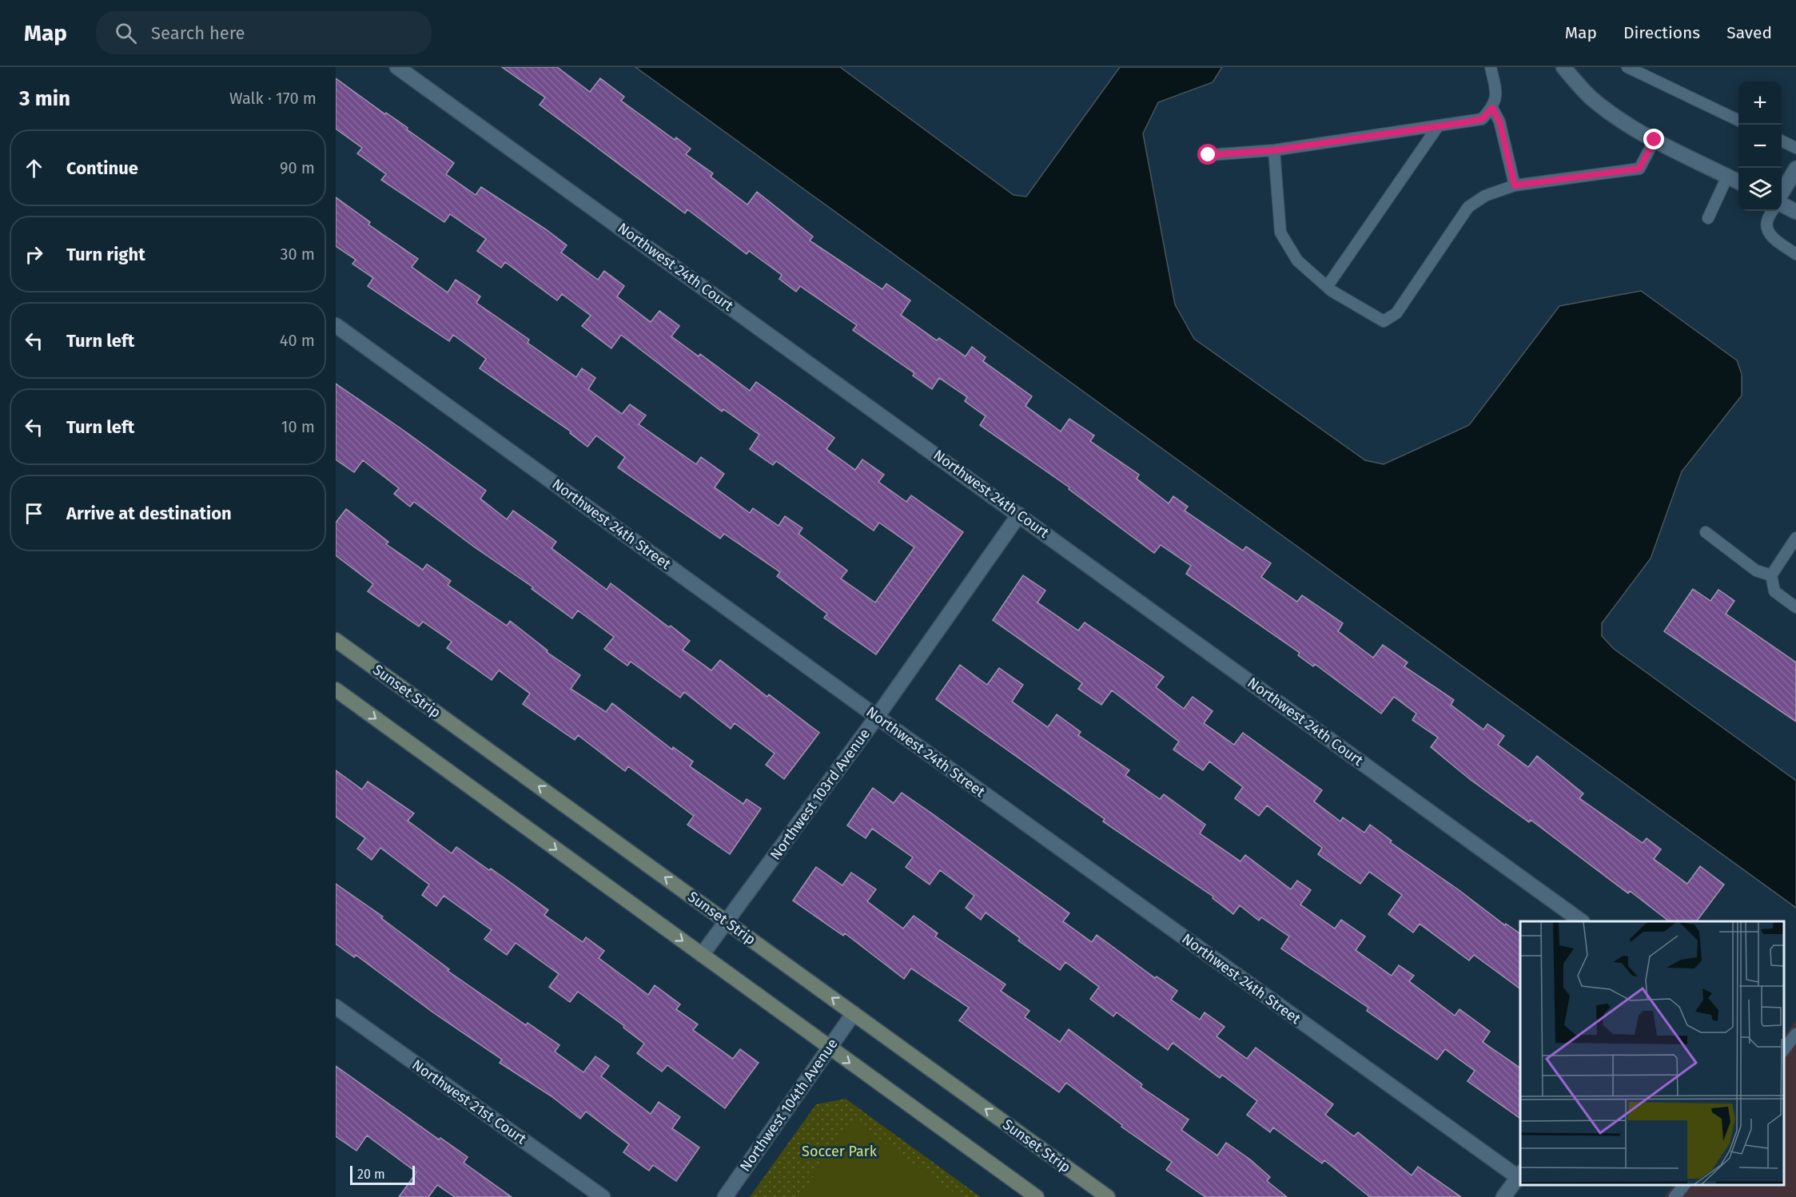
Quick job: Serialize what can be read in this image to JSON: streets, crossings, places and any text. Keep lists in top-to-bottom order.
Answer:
{
  "streets": {
    "street": [
      "Northwest 24th Court",
      "Northwest 24th Street",
      "Sunset Strip",
      "Northwest 103rd Avenue",
      "Northwest 21st Court",
      "Northwest 104th Avenue"
    ]
  },
  "crossings": [
    ["Northwest 24th Court", "Northwest 103rd Avenue"],
    ["Northwest 24th Street", "Northwest 103rd Avenue"],
    ["Sunset Strip", "Northwest 103rd Avenue"],
    ["Sunset Strip", "Northwest 104th Avenue"]
  ],
  "parks": ["Soccer Park"],
  "scale_bar": "20 m",
  "page": {
    "header": "Map",
    "search": "Search here",
    "nav": ["Map", "Directions", "Saved"],
    "heading": ["3 min", "Walk · 170 m"],
    "map_buttons": ["+", "−"],
    "list": [
      ["Continue", "90 m"],
      ["Turn right", "30 m"],
      ["Turn left", "40 m"],
      ["Turn left", "10 m"],
      "Arrive at destination"
    ],
    "scale": "20 m"
  }
}
